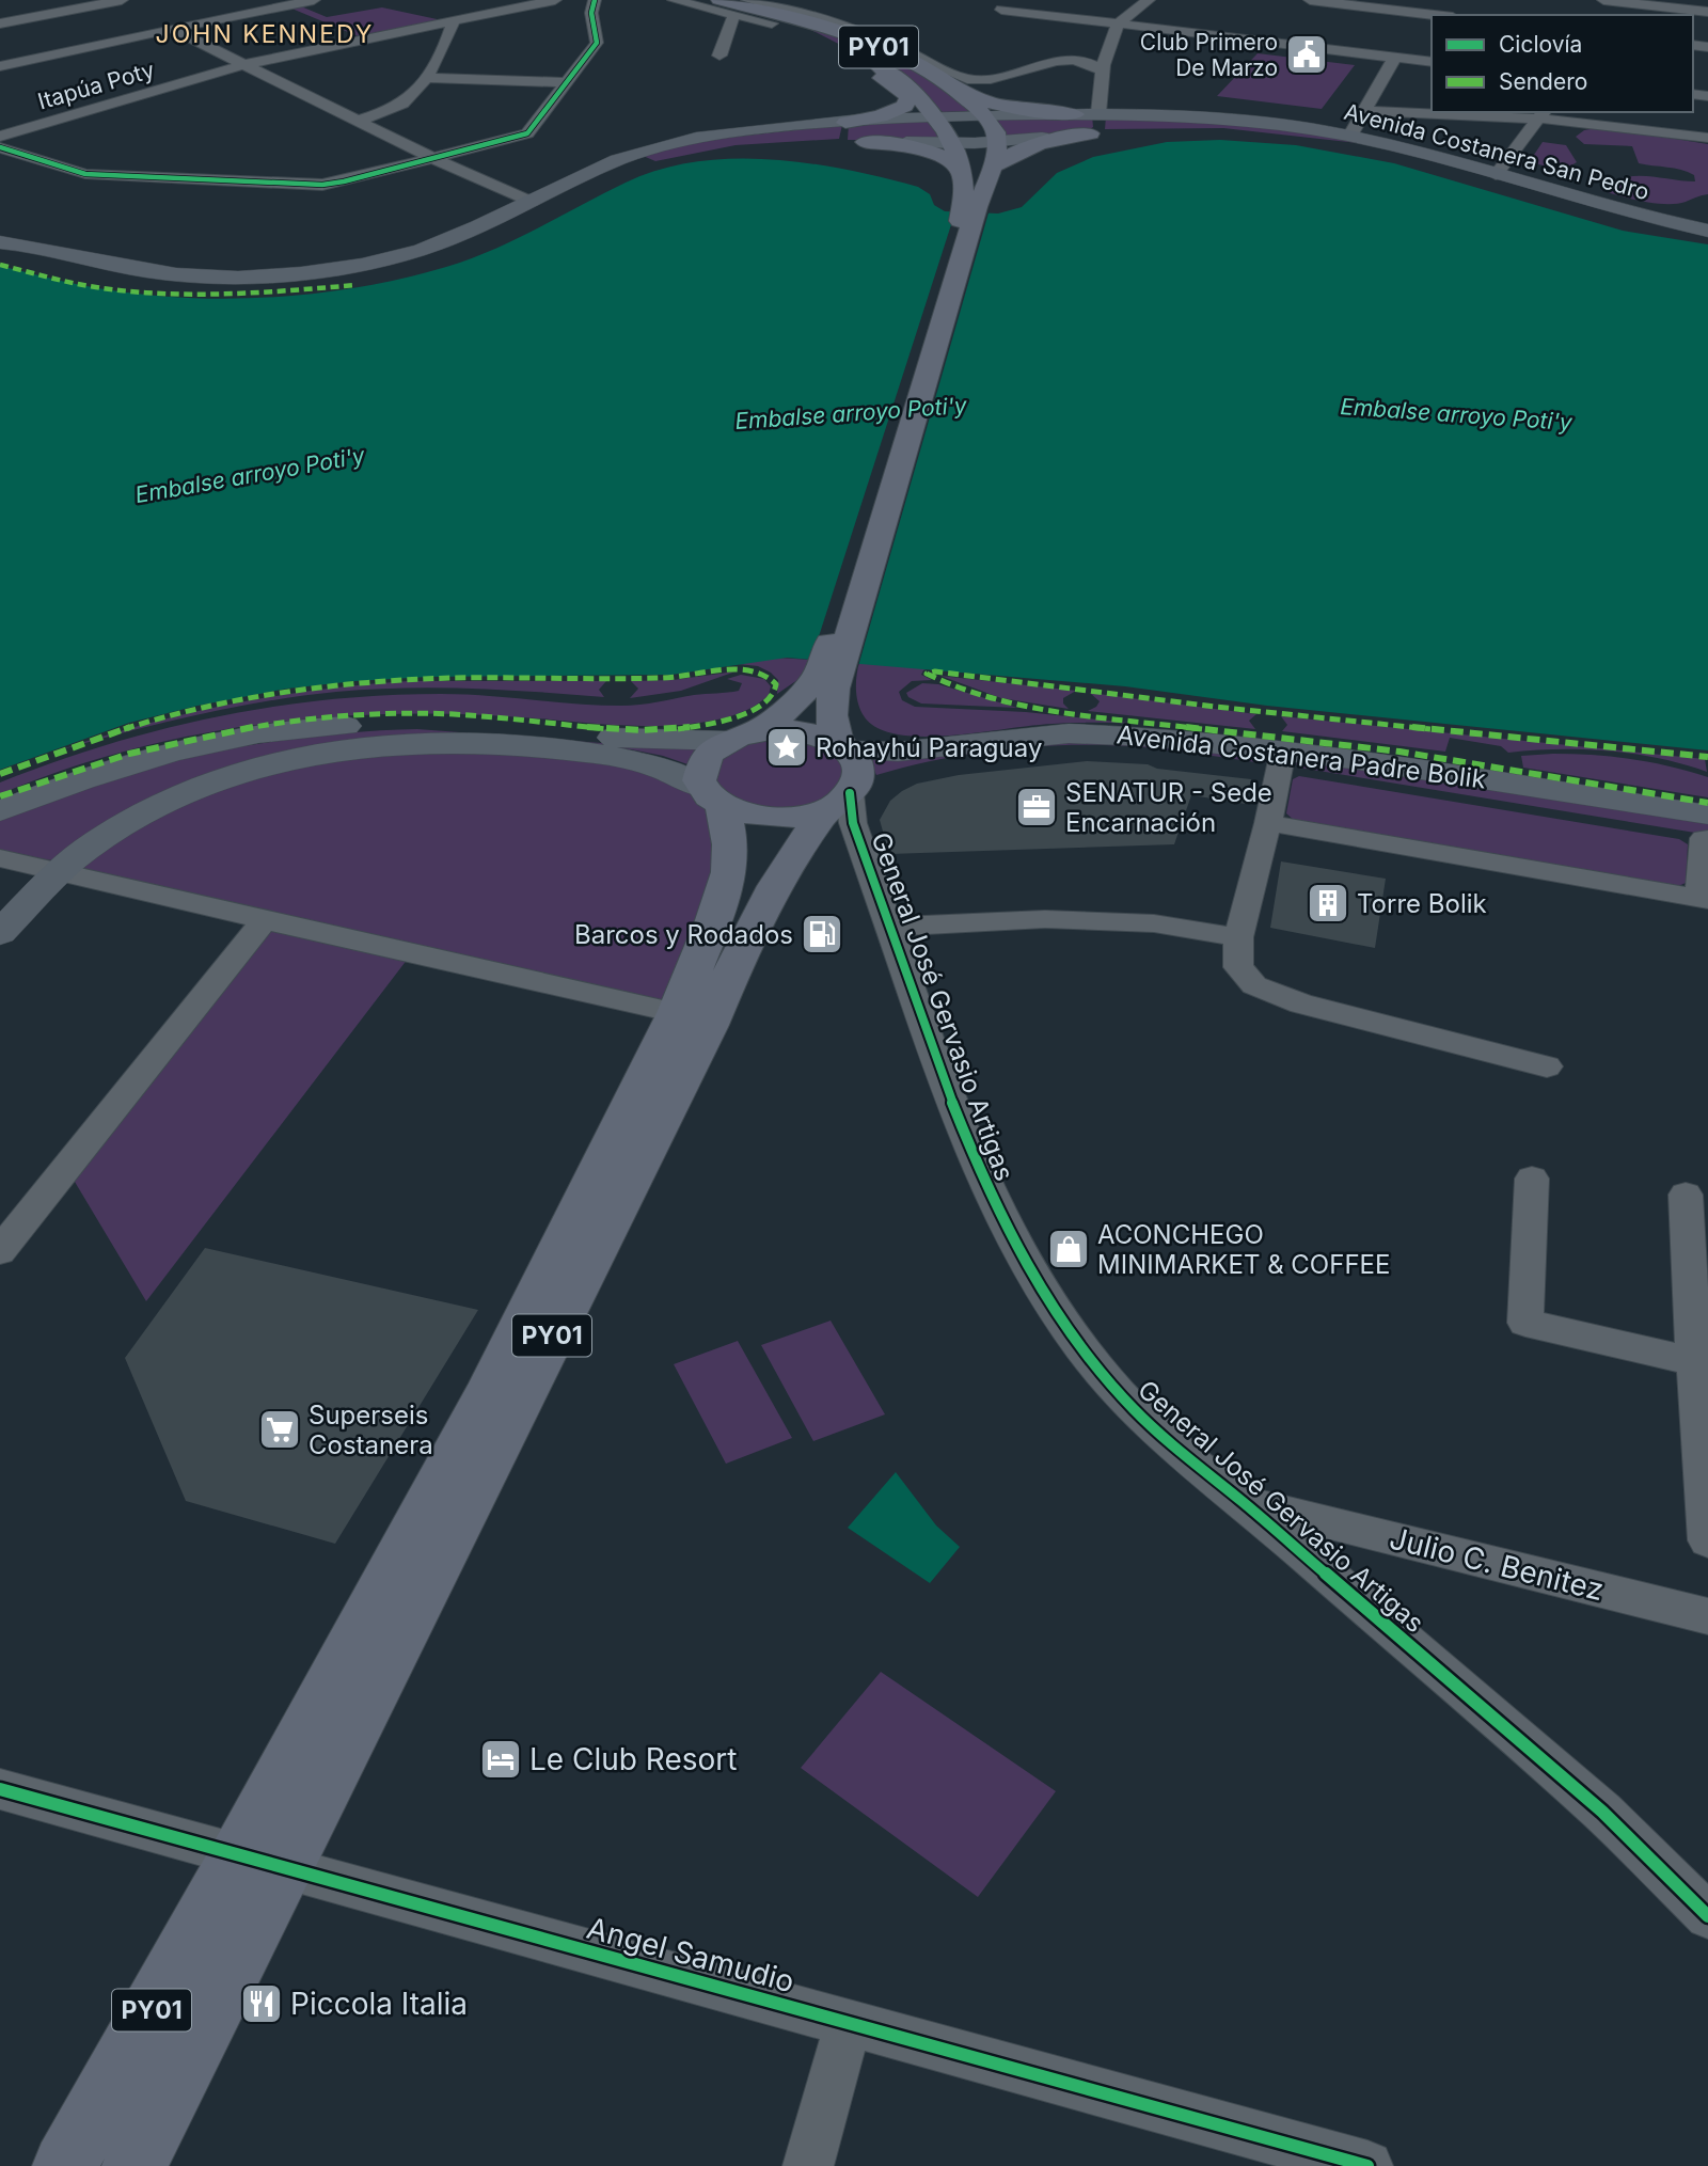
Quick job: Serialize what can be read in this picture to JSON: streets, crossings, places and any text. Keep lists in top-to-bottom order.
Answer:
{
  "streets": {
    "highway": ["PY01"],
    "main road": ["Avenida Costanera San Pedro", "Avenida Costanera Padre Bolik"],
    "street": [
      "Itapúa Poty",
      "General José Gervasio Artigas",
      "Julio C. Benitez",
      "Angel Samudio"
    ]
  },
  "crossings": [
    ["PY01", "Avenida Costanera San Pedro"],
    ["PY01", "Avenida Costanera Padre Bolik"],
    ["PY01", "General José Gervasio Artigas"],
    ["PY01", "Angel Samudio"],
    ["Avenida Costanera Padre Bolik", "General José Gervasio Artigas"],
    ["General José Gervasio Artigas", "Julio C. Benitez"]
  ],
  "districts": ["JOHN KENNEDY"],
  "water": ["Embalse arroyo Poti'y"],
  "places": {
    "public building": ["Club Primero De Marzo"],
    "place": ["Rohayhú Paraguay"],
    "office": ["SENATUR - Sede Encarnación"],
    "building": ["Torre Bolik"],
    "fuel station": ["Barcos y Rodados"],
    "shop": ["ACONCHEGO MINIMARKET & COFFEE"],
    "supermarket": ["Superseis Costanera"],
    "hotel": ["Le Club Resort"],
    "restaurant": ["Piccola Italia"]
  },
  "legend": ["Ciclovía", "Sendero"]
}
